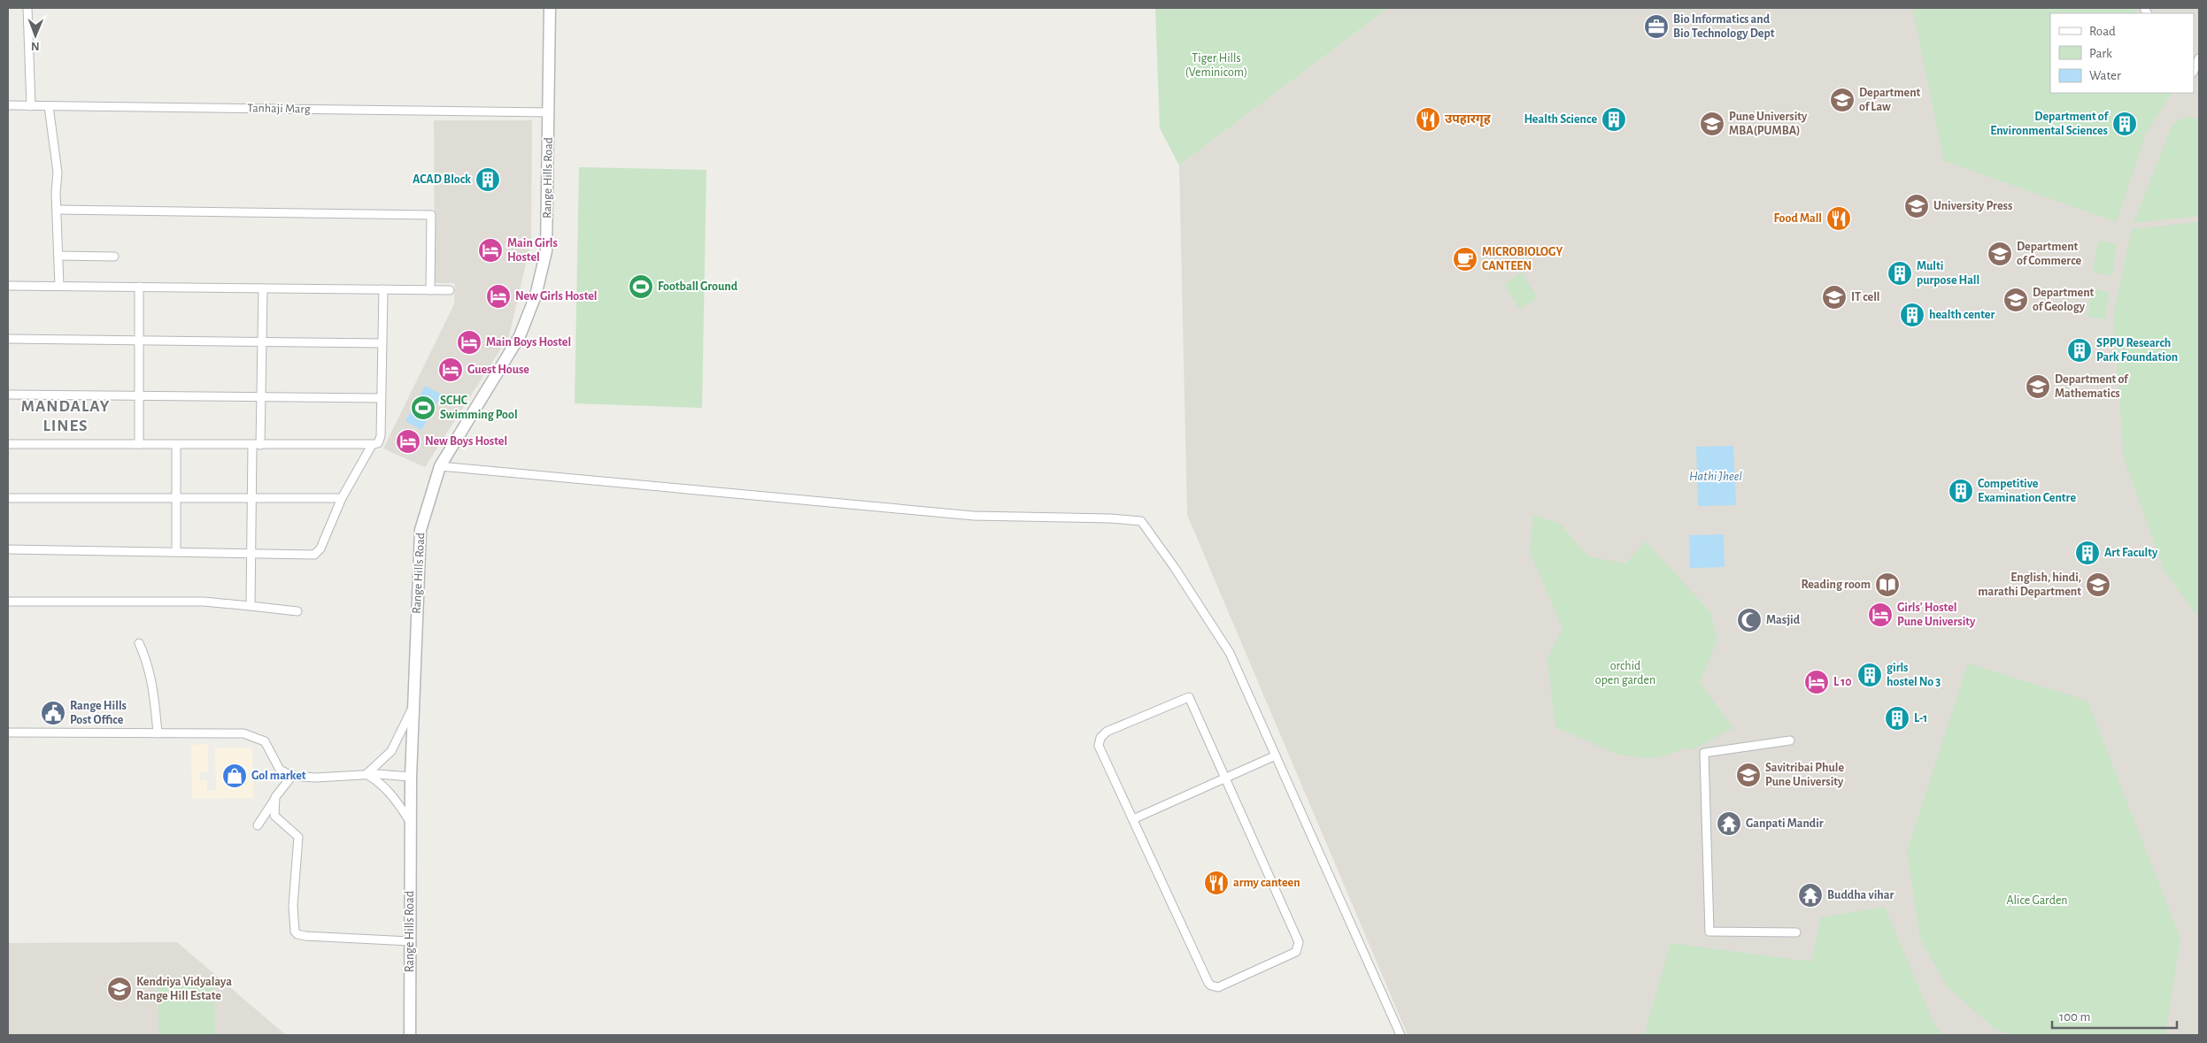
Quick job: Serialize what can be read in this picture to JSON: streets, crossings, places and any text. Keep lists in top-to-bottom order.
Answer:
{
  "streets": {
    "street": ["Tanhaji Marg", "Range Hills Road"]
  },
  "crossings": [
    ["Tanhaji Marg", "Range Hills Road"]
  ],
  "districts": ["MANDALAY LINES"],
  "water": ["Hathi Jheel"],
  "parks": ["Tiger Hills (Veminicom)", "orchid open garden", "Alice Garden"],
  "places": {
    "office": ["Bio Informatics and Bio Technology Dept"],
    "school or university": [
      "Department of Law",
      "Pune University MBA(PUMBA)",
      "University Press",
      "Department of Commerce",
      "IT cell",
      "Department of Geology",
      "Department of Mathematics",
      "English, hindi, marathi Department",
      "Savitribai Phule Pune University",
      "Kendriya Vidyalaya Range Hill Estate"
    ],
    "restaurant": ["उपहारगृह", "Food Mall", "army canteen"],
    "building": [
      "Health Science",
      "Department of Environmental Sciences",
      "ACAD Block",
      "Multi purpose Hall",
      "health center",
      "SPPU Research Park Foundation",
      "Competitive Examination Centre",
      "Art Faculty",
      "girls hostel No 3",
      "L-1"
    ],
    "hotel": [
      "Main Girls Hostel",
      "New Girls Hostel",
      "Main Boys Hostel",
      "Guest House",
      "New Boys Hostel",
      "Girls' Hostel Pune University",
      "L 10"
    ],
    "cafe": ["MICROBIOLOGY CANTEEN"],
    "sports": ["Football Ground", "SCHC Swimming Pool"],
    "library": ["Reading room"],
    "mosque": ["Masjid"],
    "public building": ["Range Hills Post Office"],
    "shop": ["Gol market"],
    "temple": ["Ganpati Mandir", "Buddha vihar"]
  },
  "legend": ["Road", "Park", "Water"],
  "scale_bar": "100 m",
  "north": "bottom"
}
